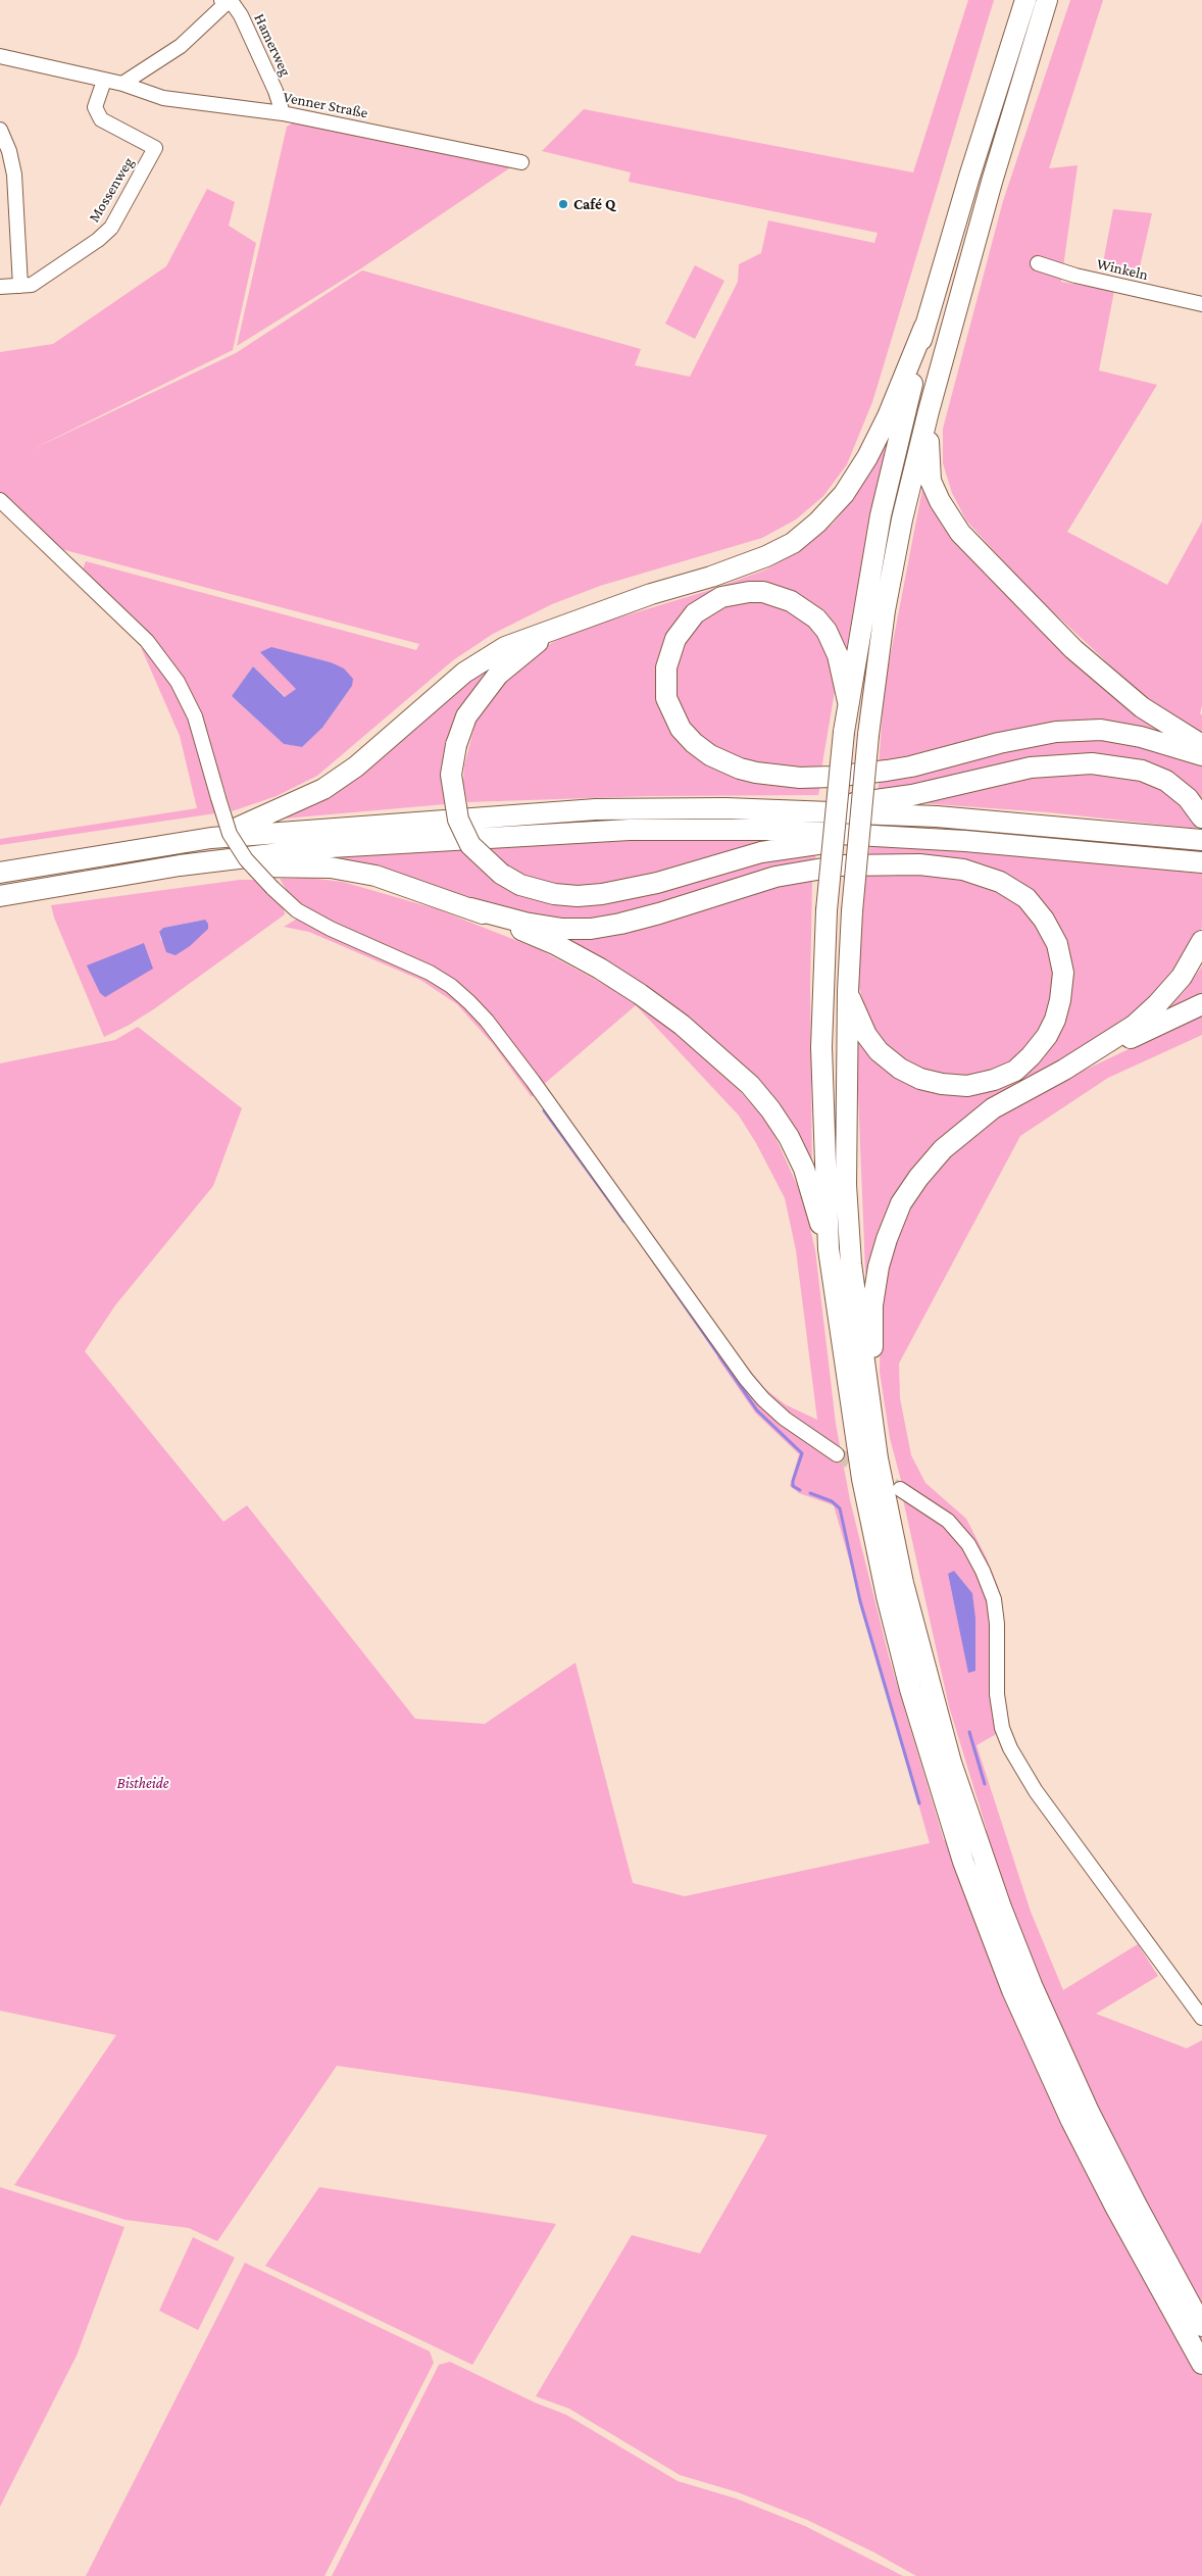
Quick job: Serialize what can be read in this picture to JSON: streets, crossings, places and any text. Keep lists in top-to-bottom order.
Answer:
{
  "streets": {
    "street": [
      "Hamerweg",
      "Venner Straße",
      "Mossenweg",
      "Winkeln"
    ]
  },
  "crossings": [
    ["Hamerweg", "Venner Straße"],
    ["Venner Straße", "Mossenweg"]
  ],
  "parks": ["Bistheide"],
  "places": ["Café Q"]
}
